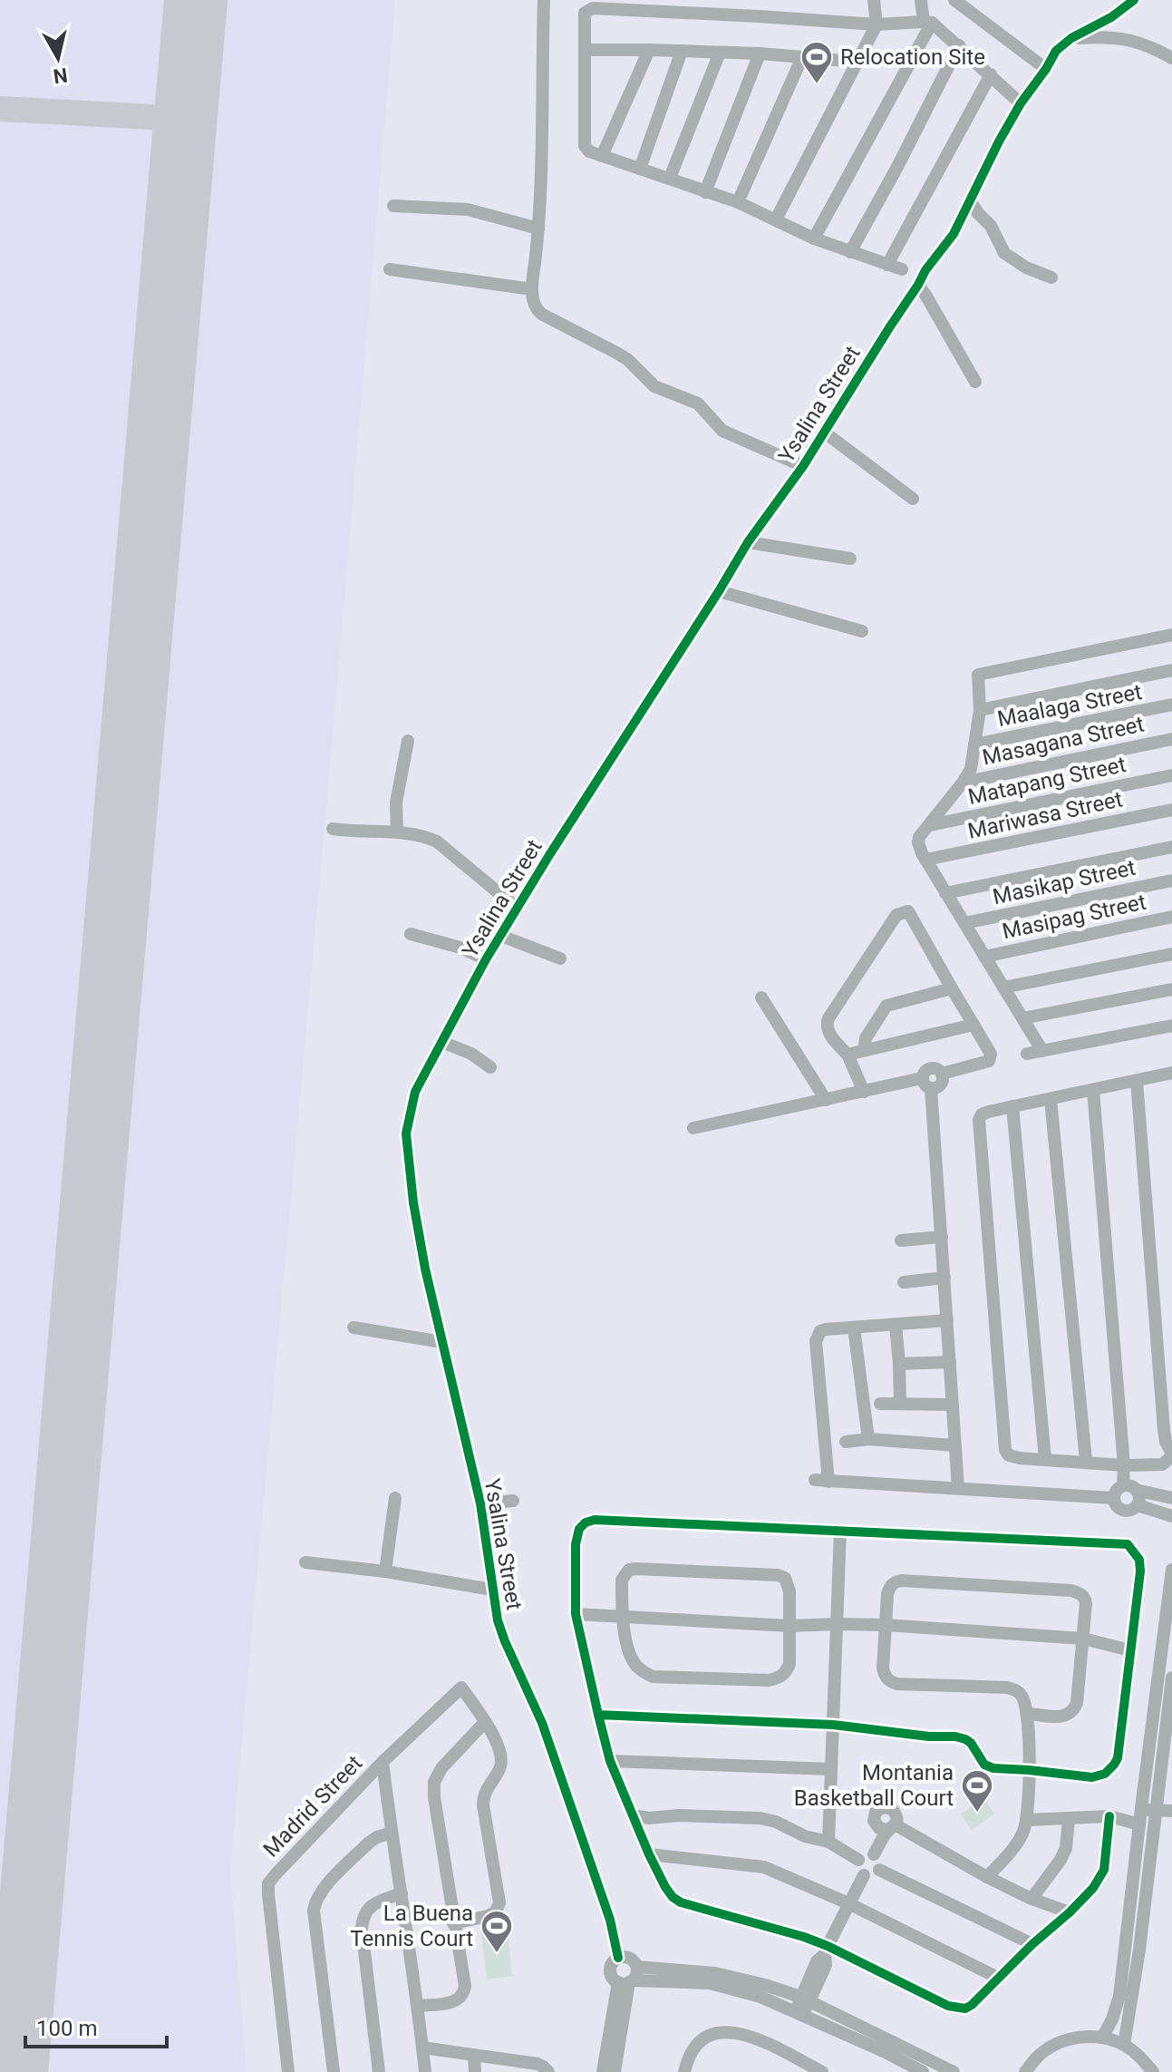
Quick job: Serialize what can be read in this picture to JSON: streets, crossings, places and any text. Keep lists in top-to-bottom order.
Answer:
{
  "streets": {
    "street": [
      "Ysalina Street",
      "Maalaga Street",
      "Masagana Street",
      "Matapang Street",
      "Mariwasa Street",
      "Masikap Street",
      "Masipag Street",
      "Madrid Street"
    ]
  },
  "places": {
    "sports": ["Relocation Site", "Montania Basketball Court", "La Buena Tennis Court"]
  },
  "scale_bar": "100 m",
  "north": "bottom"
}
